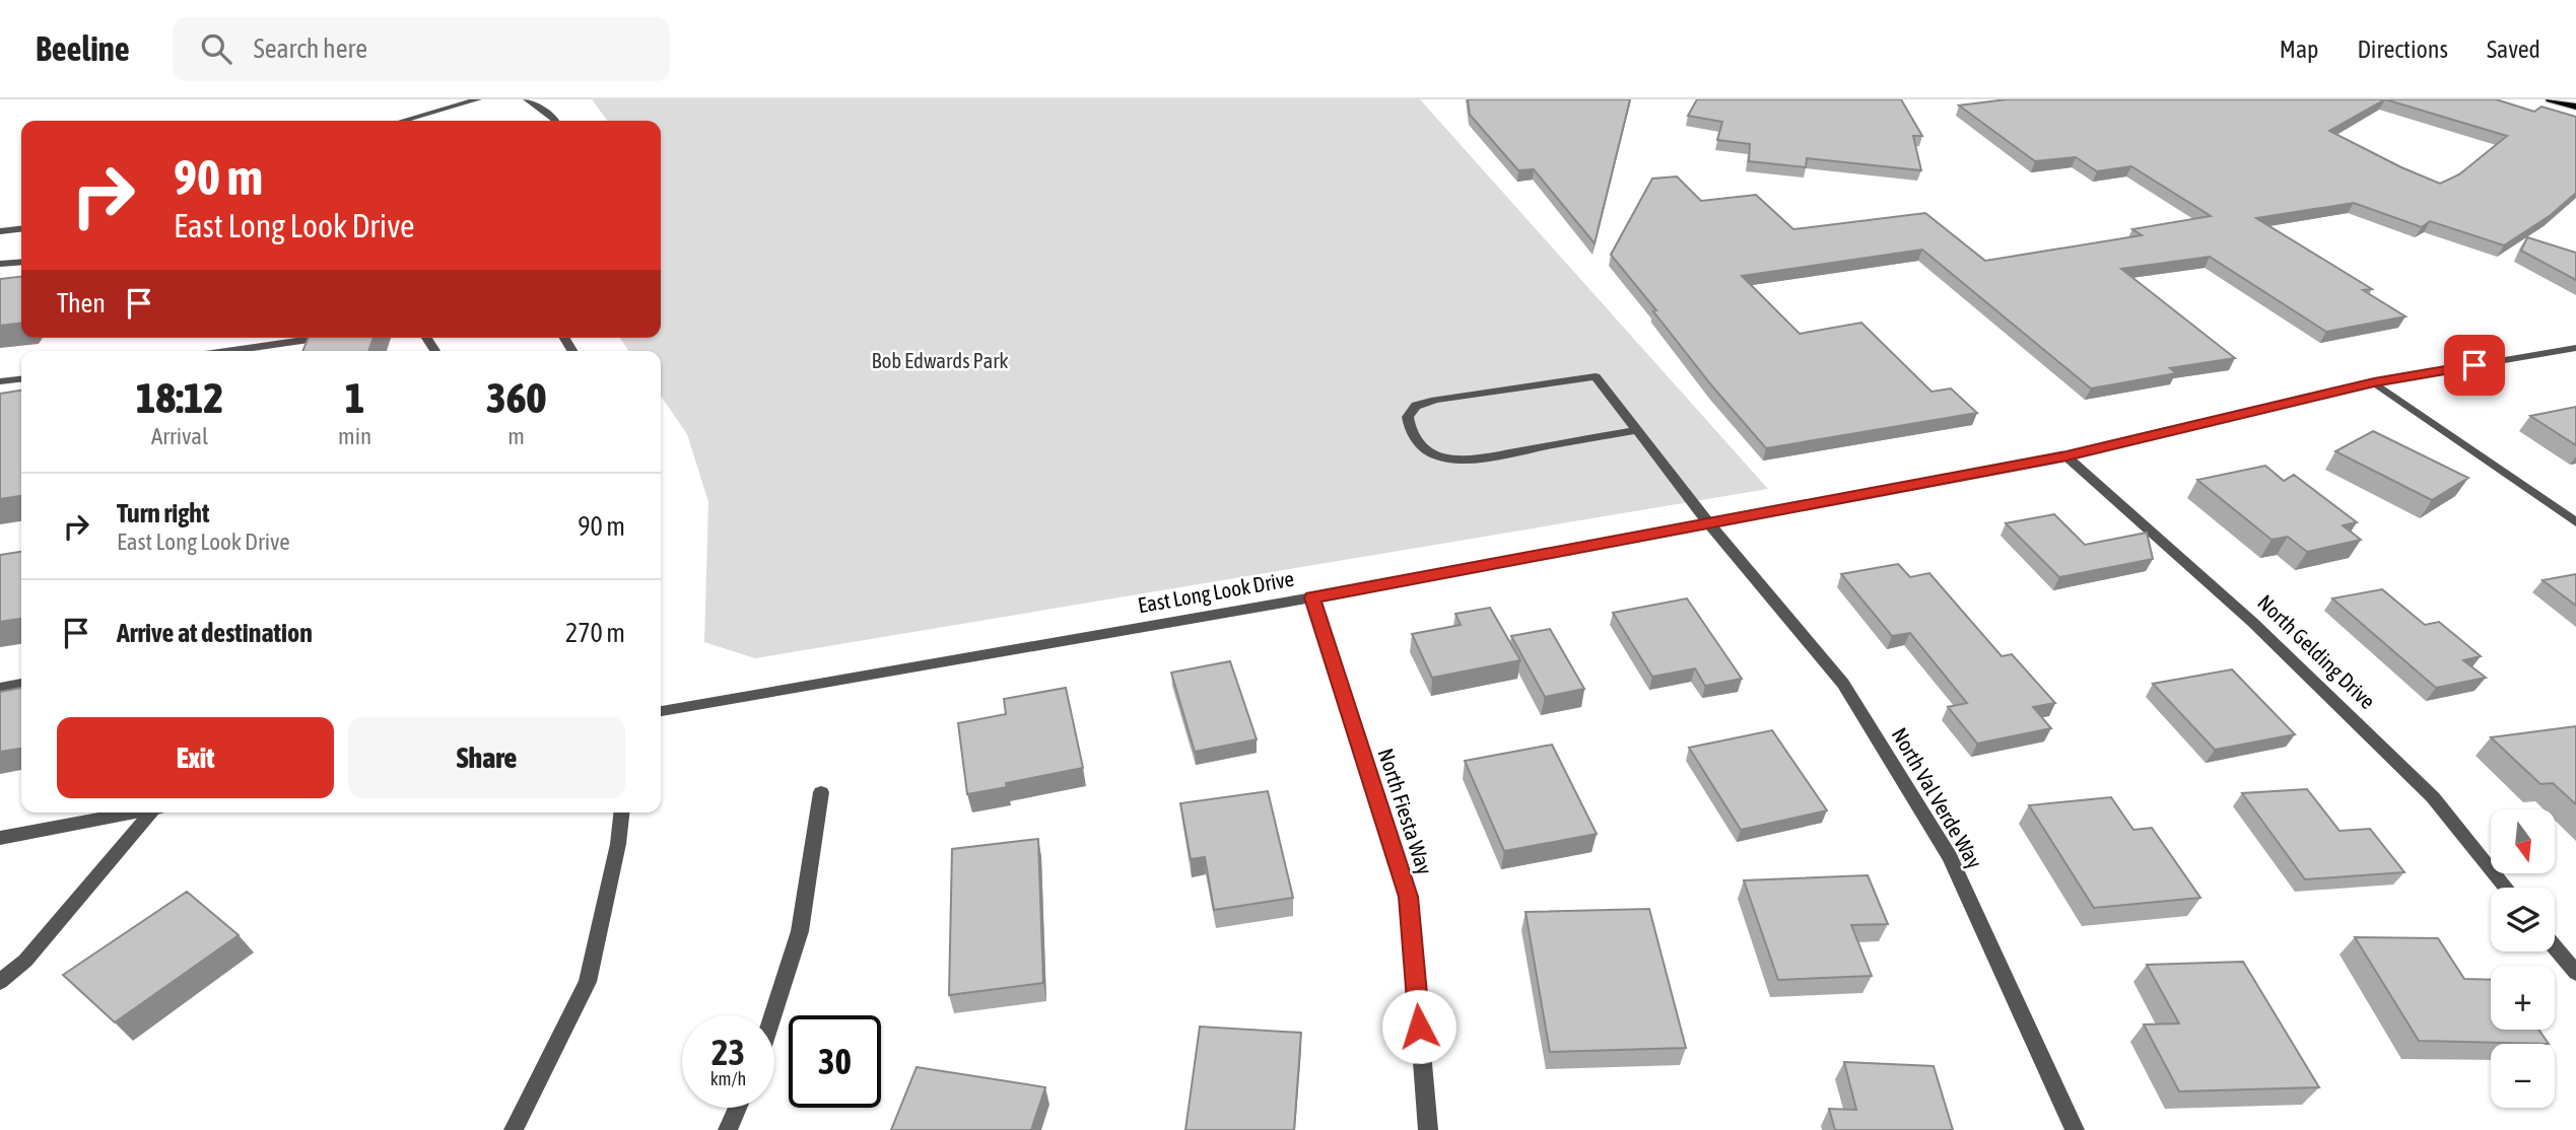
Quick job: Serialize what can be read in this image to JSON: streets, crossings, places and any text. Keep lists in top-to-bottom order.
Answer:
{
  "streets": {
    "street": [
      "East Long Look Drive",
      "North Gelding Drive",
      "North Val Verde Way",
      "North Fiesta Way"
    ]
  },
  "crossings": [
    ["East Long Look Drive", "North Gelding Drive"],
    ["East Long Look Drive", "North Val Verde Way"],
    ["East Long Look Drive", "North Fiesta Way"]
  ],
  "parks": ["Bob Edwards Park"],
  "north": "bottom",
  "page": {
    "header": "Beeline",
    "search": "Search here",
    "nav": ["Map", "Directions", "Saved"],
    "turn": ["90 m", "East Long Look Drive"],
    "then": "Then",
    "eta": [
      "18:12",
      "Arrival",
      "1",
      "min",
      "360",
      "m"
    ],
    "list": [
      {
        "name": "Turn right",
        "note": "East Long Look Drive",
        "value": "90 m"
      },
      {
        "name": "Arrive at destination",
        "value": "270 m"
      }
    ],
    "buttons": ["Exit", "Share"],
    "map_buttons": ["+", "−"],
    "speed": "23 km/h",
    "limit": "30"
  }
}
